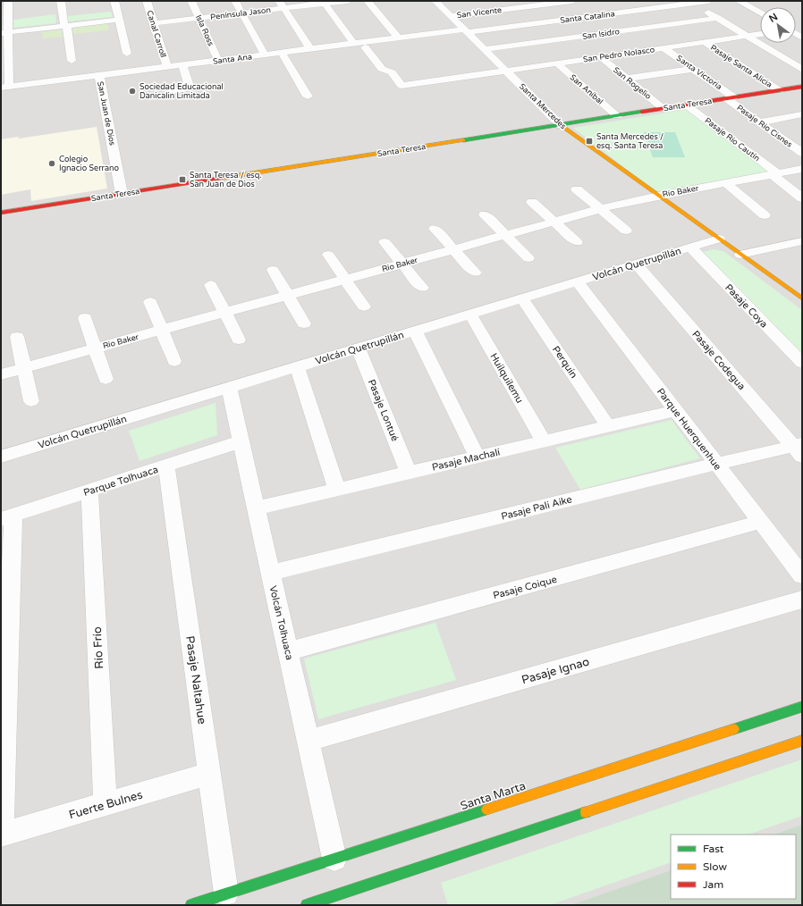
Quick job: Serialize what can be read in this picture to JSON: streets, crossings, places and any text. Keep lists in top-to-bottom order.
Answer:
{
  "streets": {
    "street": [
      "San Vicente",
      "Península Jason",
      "Santa Catalina",
      "Isla Ross",
      "Canal Carroll",
      "San Isidro",
      "San Pedro Nolasco",
      "Santa Ana",
      "Pasaje Santa Alicia",
      "Santa Victoria",
      "San Rogelio",
      "San Aníbal",
      "Santa Teresa",
      "Santa Mercedes",
      "San Juan de Dios",
      "Pasaje Río Cisnes",
      "Pasaje Río Cautín",
      "Río Baker",
      "Volcán Quetrupillán",
      "Pasaje Coya",
      "Pasaje Codegua",
      "Perquín",
      "Huilquilemu",
      "Pasaje Lontué",
      "Parque Huerquenhue",
      "Pasaje Machalí",
      "Parque Tolhuaca",
      "Pasaje Pali Aike",
      "Pasaje Coique",
      "Volcán Tolhuaca",
      "Río Frío",
      "Pasaje Ignao",
      "Pasaje Naltahue",
      "Santa Marta",
      "Fuerte Bulnes"
    ]
  },
  "crossings": [
    ["San Vicente", "Santa Mercedes"],
    ["Península Jason", "Isla Ross"],
    ["Península Jason", "Canal Carroll"],
    ["Santa Catalina", "Santa Ana"],
    ["Santa Catalina", "Santa Mercedes"],
    ["Isla Ross", "Santa Ana"],
    ["Canal Carroll", "Santa Ana"],
    ["San Isidro", "Santa Mercedes"],
    ["San Pedro Nolasco", "Pasaje Santa Alicia"],
    ["San Pedro Nolasco", "Santa Victoria"],
    ["San Pedro Nolasco", "San Rogelio"],
    ["San Pedro Nolasco", "San Aníbal"],
    ["San Pedro Nolasco", "Santa Mercedes"],
    ["Santa Ana", "Santa Mercedes"],
    ["Santa Ana", "San Juan de Dios"],
    ["Pasaje Santa Alicia", "Santa Teresa"],
    ["Santa Victoria", "Santa Teresa"],
    ["Santa Victoria", "Pasaje Río Cisnes"],
    ["San Rogelio", "Santa Teresa"],
    ["San Aníbal", "Santa Teresa"],
    ["Santa Teresa", "Santa Mercedes"],
    ["Santa Teresa", "San Juan de Dios"],
    ["Santa Teresa", "Pasaje Río Cisnes"],
    ["Santa Teresa", "Pasaje Río Cautín"],
    ["Santa Mercedes", "Río Baker"],
    ["Santa Mercedes", "Volcán Quetrupillán"],
    ["Pasaje Río Cautín", "Río Baker"],
    ["Volcán Quetrupillán", "Pasaje Coya"],
    ["Volcán Quetrupillán", "Pasaje Codegua"],
    ["Volcán Quetrupillán", "Perquín"],
    ["Volcán Quetrupillán", "Huilquilemu"],
    ["Volcán Quetrupillán", "Pasaje Lontué"],
    ["Volcán Quetrupillán", "Parque Huerquenhue"],
    ["Volcán Quetrupillán", "Volcán Tolhuaca"],
    ["Pasaje Codegua", "Pasaje Pali Aike"],
    ["Perquín", "Pasaje Machalí"],
    ["Huilquilemu", "Pasaje Machalí"],
    ["Pasaje Lontué", "Pasaje Machalí"],
    ["Parque Huerquenhue", "Pasaje Machalí"],
    ["Parque Huerquenhue", "Pasaje Pali Aike"],
    ["Parque Huerquenhue", "Pasaje Coique"],
    ["Pasaje Machalí", "Volcán Tolhuaca"],
    ["Parque Tolhuaca", "Volcán Tolhuaca"],
    ["Parque Tolhuaca", "Río Frío"],
    ["Parque Tolhuaca", "Pasaje Naltahue"],
    ["Pasaje Pali Aike", "Volcán Tolhuaca"],
    ["Pasaje Coique", "Volcán Tolhuaca"],
    ["Volcán Tolhuaca", "Pasaje Ignao"],
    ["Volcán Tolhuaca", "Santa Marta"],
    ["Río Frío", "Fuerte Bulnes"],
    ["Pasaje Naltahue", "Santa Marta"],
    ["Pasaje Naltahue", "Fuerte Bulnes"]
  ],
  "places": {
    "other": ["Sociedad Educacional Danicalin Limitada", "Colegio Ignacio Serrano"],
    "transit": ["Santa Mercedes / esq. Santa Teresa", "Santa Teresa / esq. San Juan de Dios"]
  },
  "legend": ["Fast", "Slow", "Jam"],
  "north": "top left"
}
